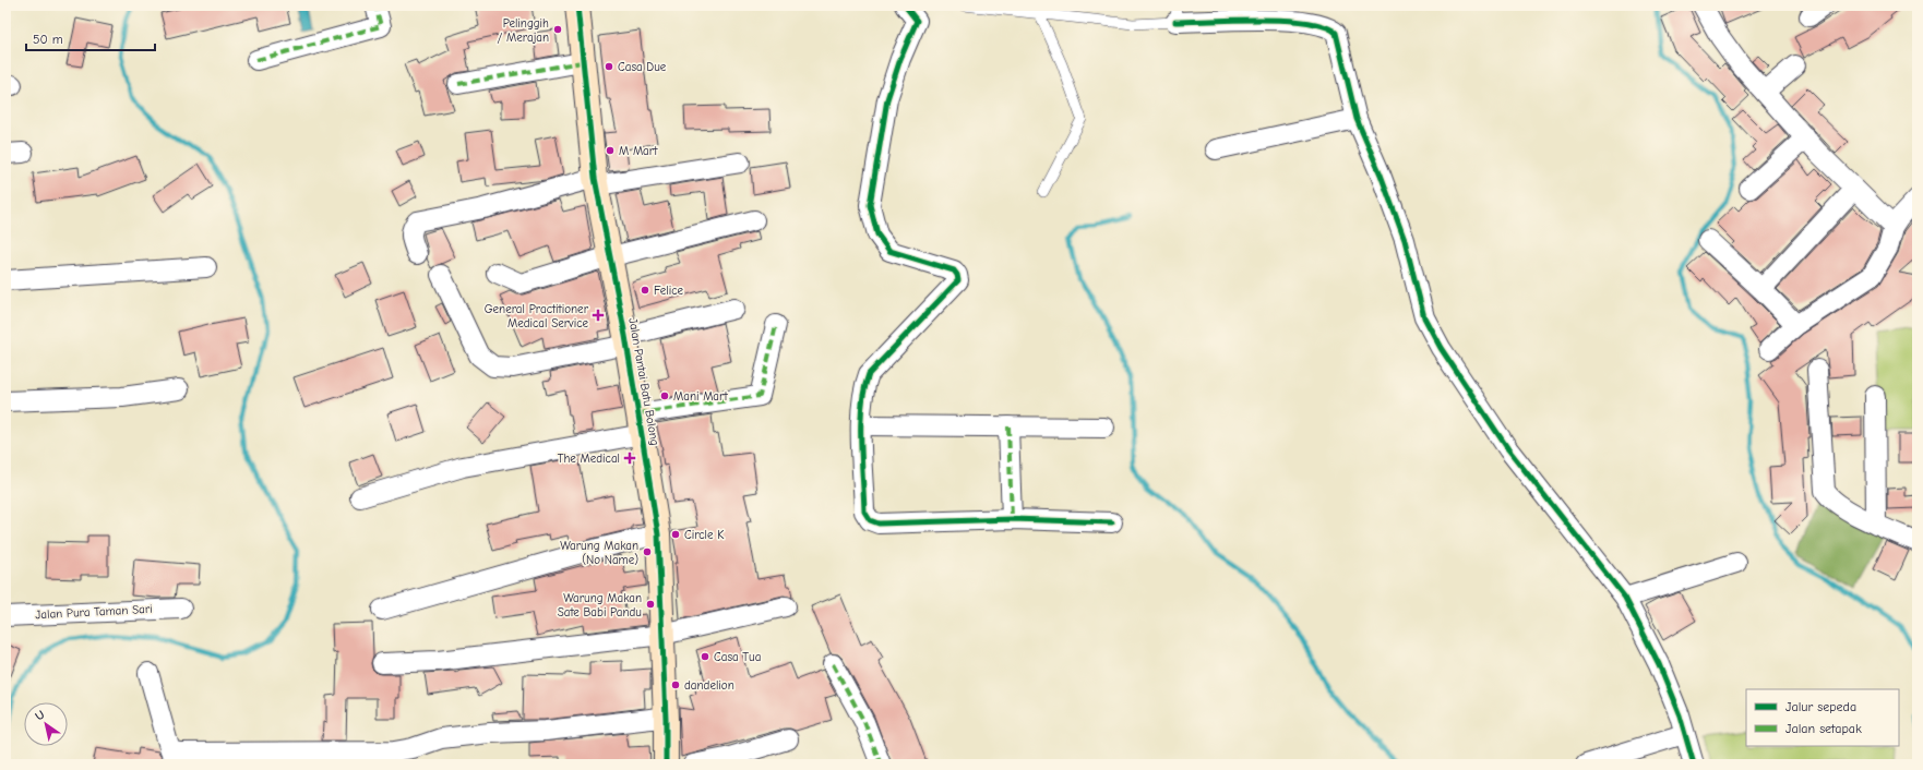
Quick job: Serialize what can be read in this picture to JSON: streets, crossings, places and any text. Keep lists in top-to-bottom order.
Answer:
{
  "streets": {
    "street": ["Jalan Pantai Batu Bolong", "Jalan Pura Taman Sari"]
  },
  "places": {
    "other": [
      "Pelinggih / Merajan",
      "Casa Due",
      "M Mart",
      "Felice",
      "Mani Mart",
      "Circle K",
      "Warung Makan (No Name)",
      "Warung Makan Sate Babi Pandu",
      "Casa Tua",
      "dandelion"
    ],
    "health": ["General Practitioner Medical Service", "The Medical"]
  },
  "legend": ["Jalur sepeda", "Jalan setapak"],
  "scale_bar": "50 m",
  "north": "top left"
}
